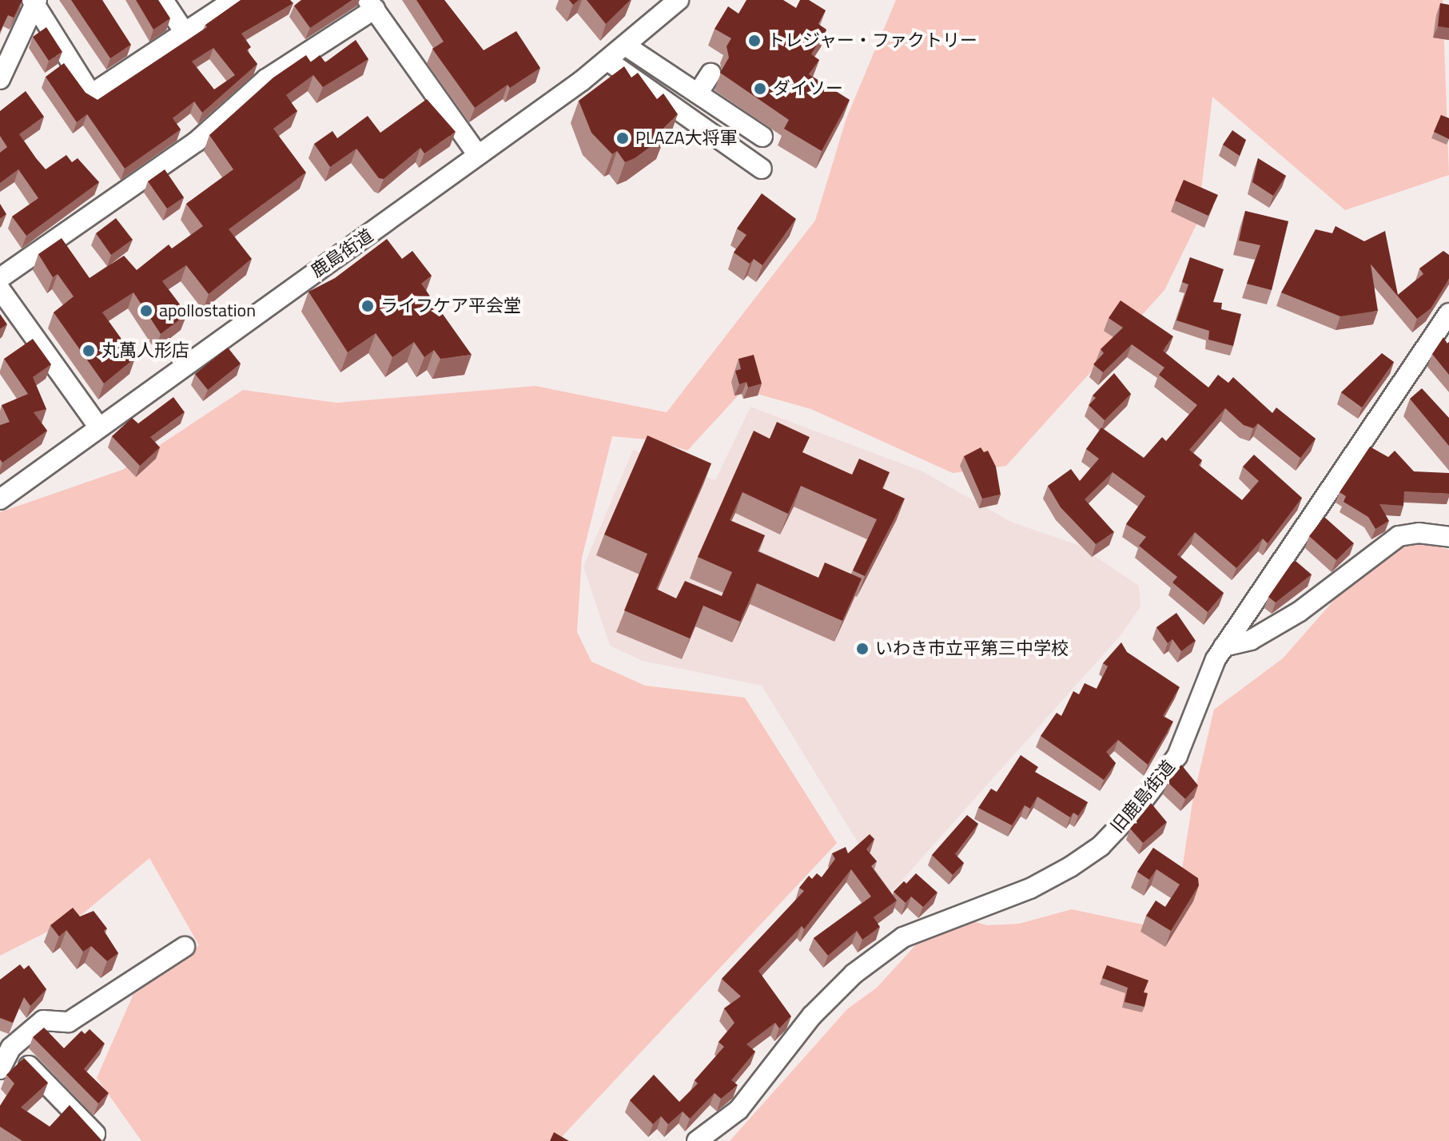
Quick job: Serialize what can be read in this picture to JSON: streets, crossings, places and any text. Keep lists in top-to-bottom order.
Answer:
{
  "streets": {
    "street": ["鹿島街道", "旧鹿島街道"]
  },
  "places": [
    "トレジャー・ファクトリー",
    "ダイソー",
    "PLAZA大将軍",
    "ライフケア平会堂",
    "apollostation",
    "丸萬人形店",
    "いわき市立平第三中学校"
  ]
}
